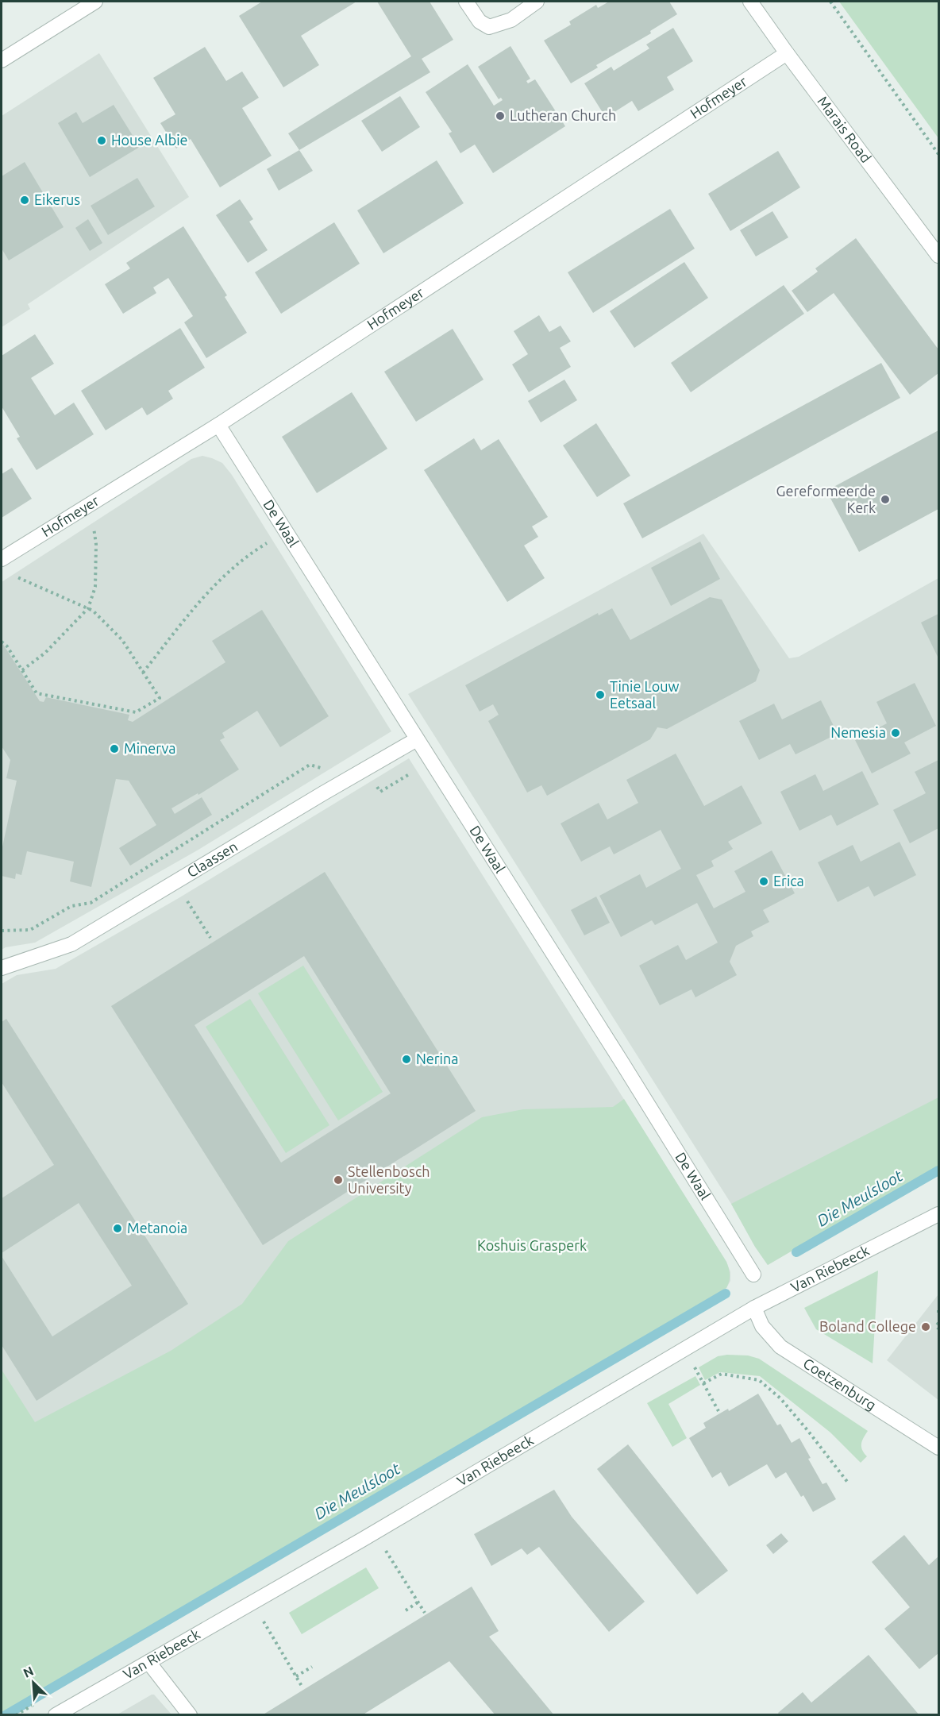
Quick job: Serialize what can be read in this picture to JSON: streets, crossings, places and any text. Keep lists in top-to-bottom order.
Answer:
{
  "streets": {
    "street": [
      "Hofmeyer",
      "Marais Road",
      "De Waal",
      "Claassen",
      "Van Riebeeck",
      "Coetzenburg"
    ]
  },
  "crossings": [
    ["Hofmeyer", "Marais Road"],
    ["Hofmeyer", "De Waal"],
    ["De Waal", "Claassen"],
    ["Van Riebeeck", "Coetzenburg"]
  ],
  "water": ["Die Meulsloot"],
  "parks": ["Koshuis Grasperk"],
  "places": [
    "Lutheran Church",
    "House Albie",
    "Eikerus",
    "Gereformeerde Kerk",
    "Tinie Louw Eetsaal",
    "Nemesia",
    "Minerva",
    "Erica",
    "Nerina",
    "Stellenbosch University",
    "Metanoia",
    "Boland College"
  ],
  "north": "top left"
}
